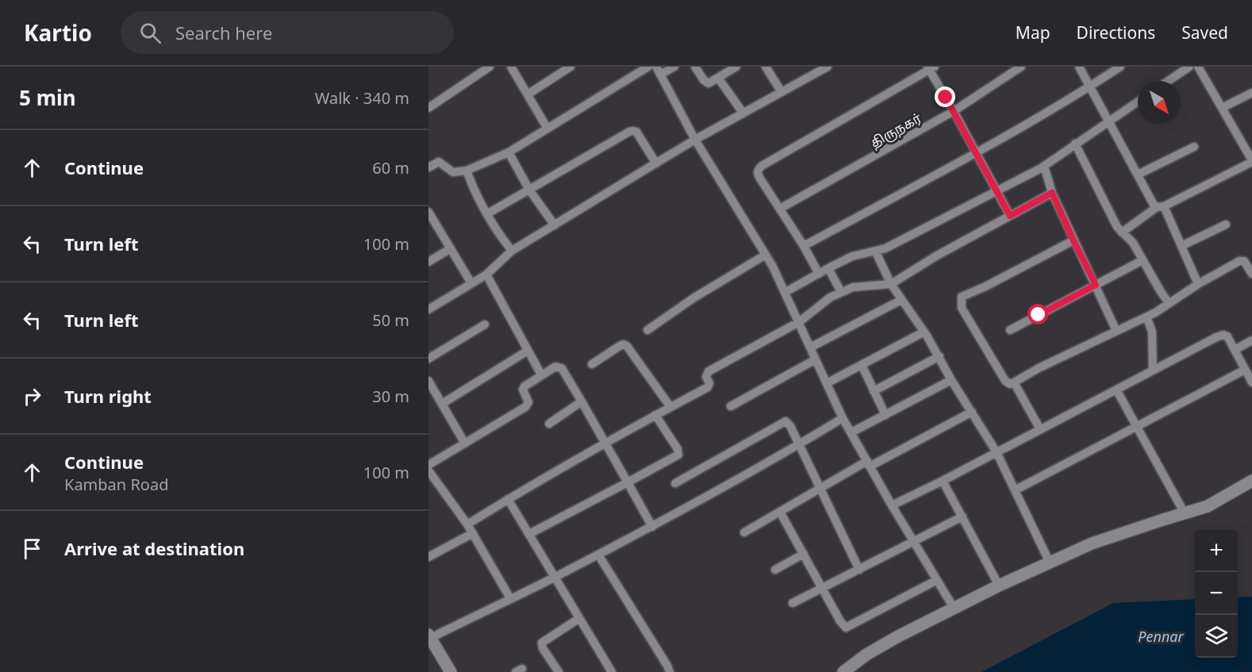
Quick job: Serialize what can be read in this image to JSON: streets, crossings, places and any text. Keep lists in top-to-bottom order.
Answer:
{
  "streets": {
    "street": ["திருநகர்"]
  },
  "water": ["Pennar"],
  "north": "bottom right",
  "page": {
    "header": "Kartio",
    "search": "Search here",
    "nav": ["Map", "Directions", "Saved"],
    "heading": ["5 min", "Walk · 340 m"],
    "list": [
      ["Continue", "60 m"],
      ["Turn left", "100 m"],
      ["Turn left", "50 m"],
      ["Turn right", "30 m"],
      ["Continue", "Kamban Road", "100 m"],
      "Arrive at destination"
    ],
    "map_buttons": ["+", "−"]
  }
}
